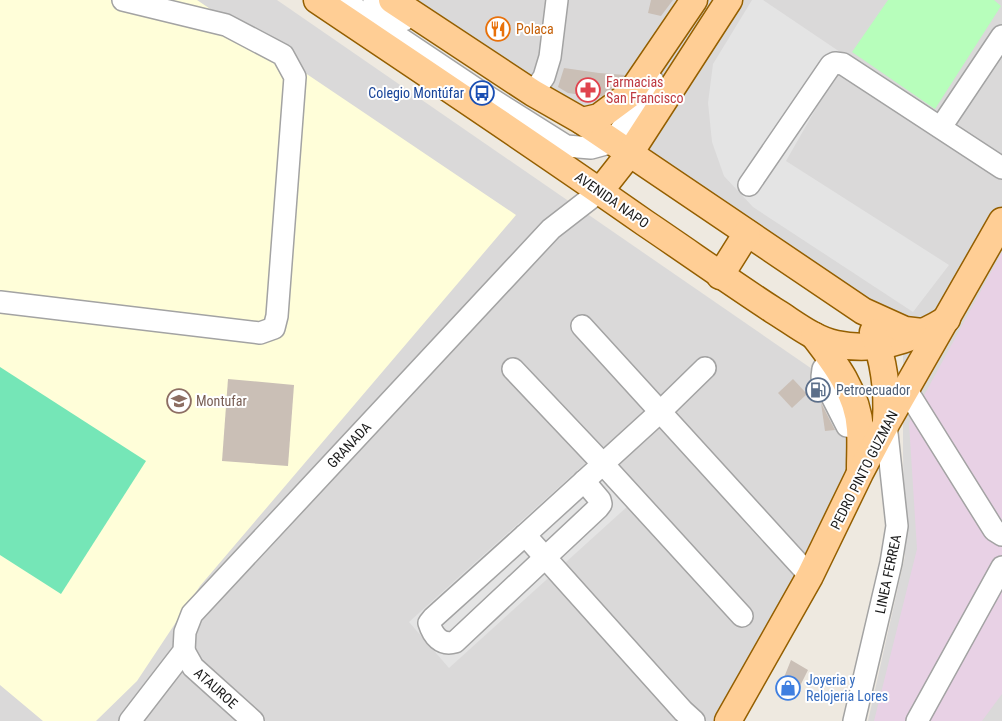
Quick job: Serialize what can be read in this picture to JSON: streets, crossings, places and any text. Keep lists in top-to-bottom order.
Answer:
{
  "streets": {
    "main road": ["AVENIDA NAPO", "PEDRO PINTO GUZMAN"],
    "street": ["GRANADA", "LINEA FERREA", "ATAUROE"]
  },
  "crossings": [
    ["AVENIDA NAPO", "GRANADA"],
    ["AVENIDA NAPO", "PEDRO PINTO GUZMAN"],
    ["GRANADA", "ATAUROE"],
    ["PEDRO PINTO GUZMAN", "LINEA FERREA"]
  ],
  "places": {
    "restaurant": ["Polaca"],
    "pharmacy": ["Farmacias San Francisco"],
    "bus stop": ["Colegio Montúfar"],
    "fuel station": ["Petroecuador"],
    "school or university": ["Montufar"],
    "shop": ["Joyeria y Relojeria Lores"]
  }
}
